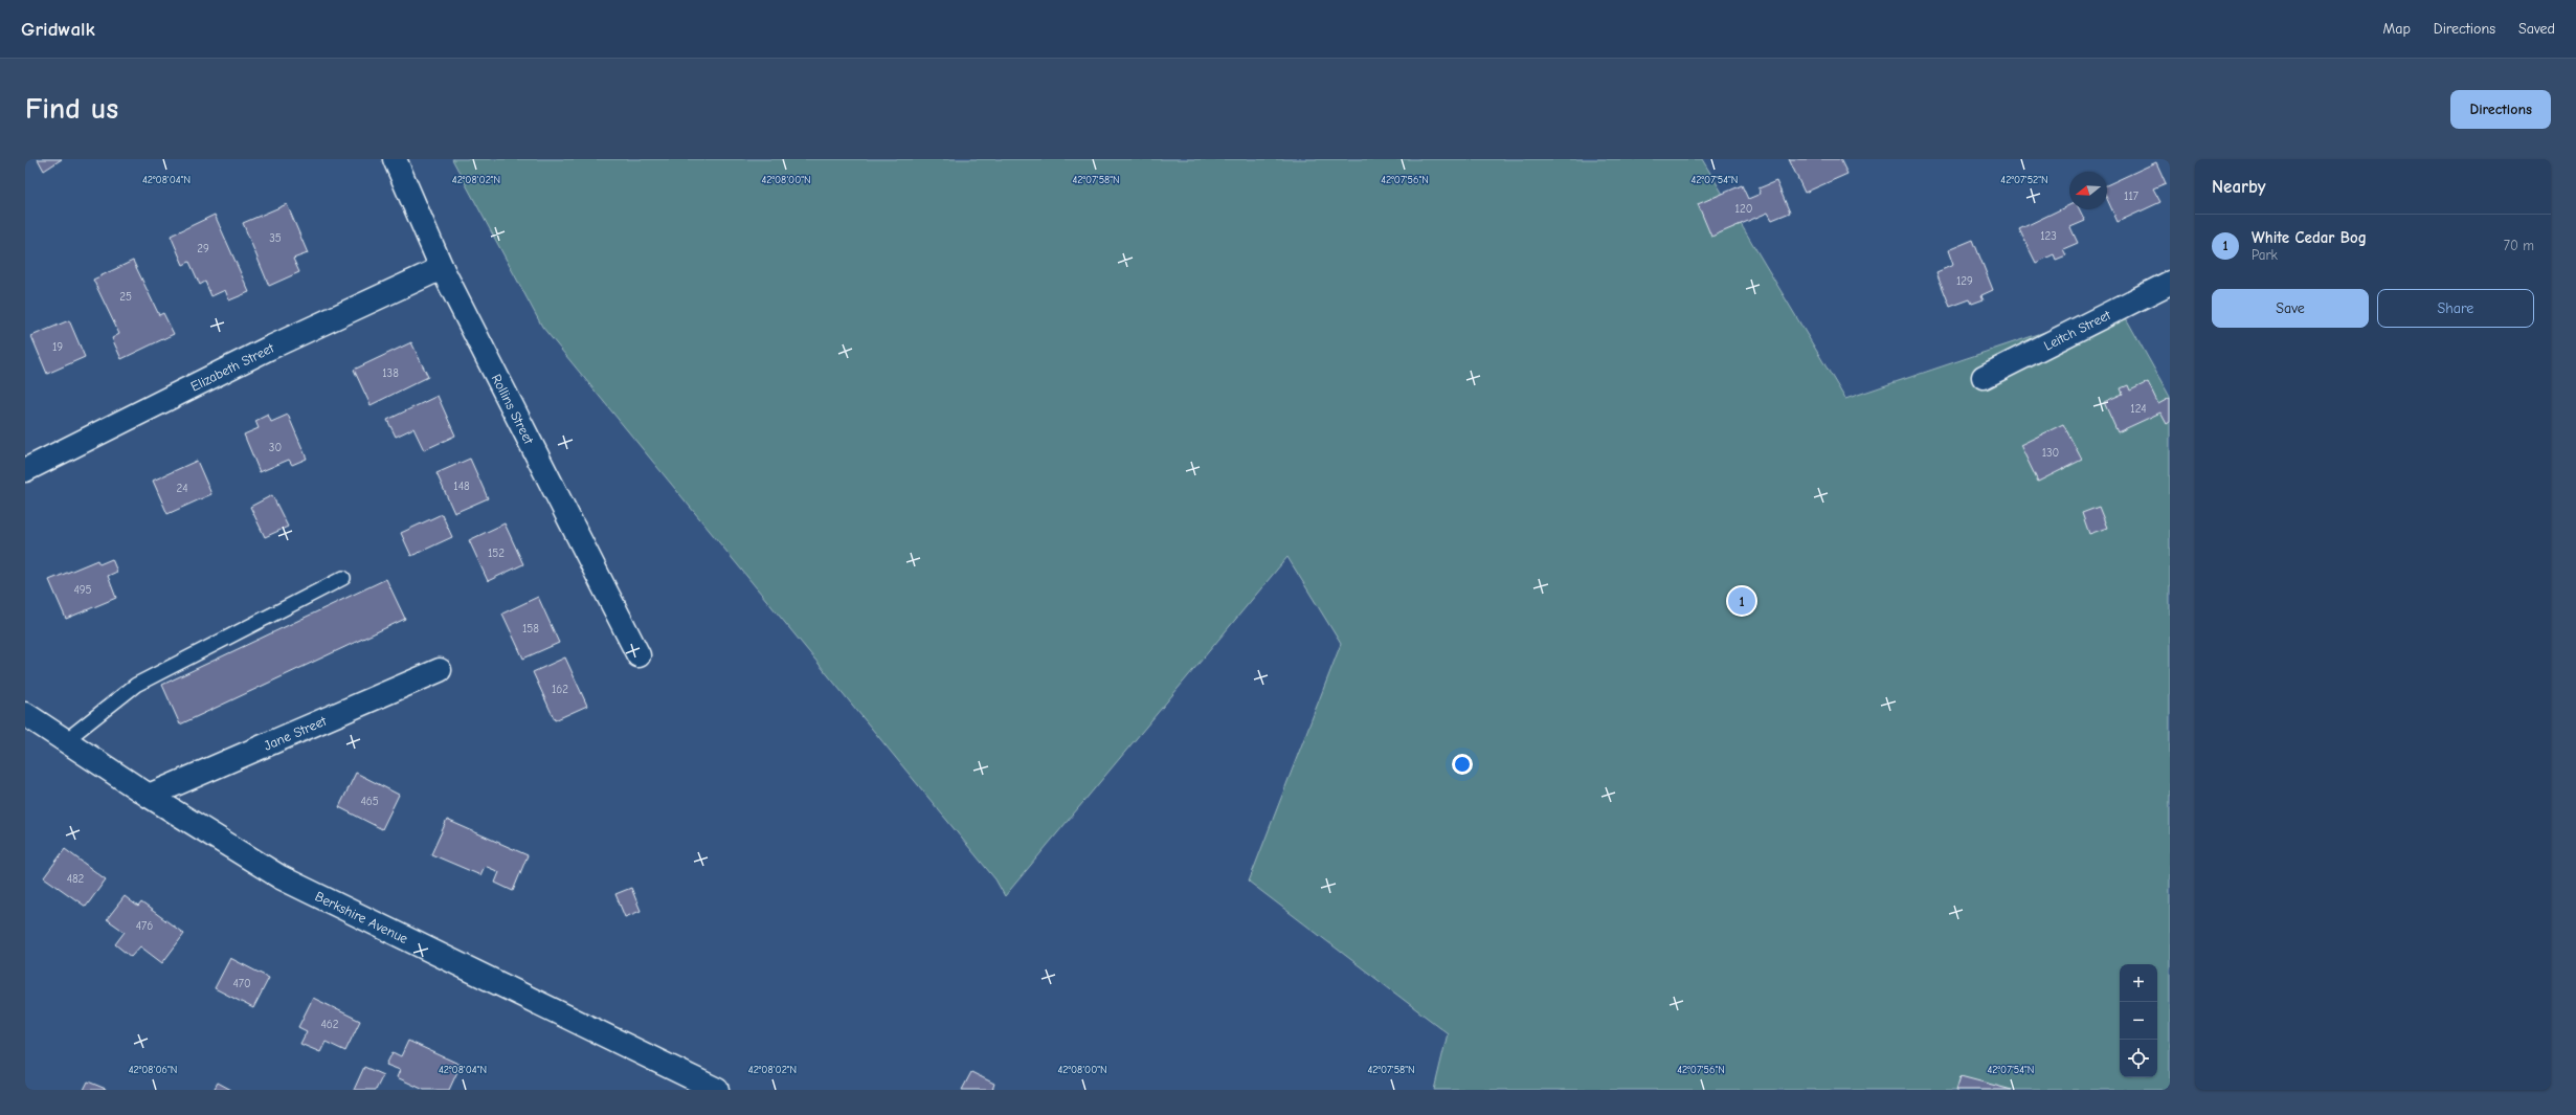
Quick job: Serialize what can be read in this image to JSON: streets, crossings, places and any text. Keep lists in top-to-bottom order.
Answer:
{
  "streets": {
    "street": [
      "Leitch Street",
      "Elizabeth Street",
      "Rollins Street",
      "Jane Street",
      "Berkshire Avenue"
    ]
  },
  "crossings": [
    ["Elizabeth Street", "Rollins Street"],
    ["Jane Street", "Berkshire Avenue"]
  ],
  "house_numbers": [
    "117",
    "120",
    "123",
    "35",
    "29",
    "129",
    "25",
    "19",
    "138",
    "124",
    "30",
    "130",
    "148",
    "24",
    "152",
    "495",
    "158",
    "162",
    "465",
    "482",
    "476",
    "470",
    "462"
  ],
  "north": "left",
  "page": {
    "header": "Gridwalk",
    "nav": ["Map", "Directions", "Saved"],
    "buttons": [
      "Directions",
      ["Save", "Share"]
    ],
    "title": "Find us",
    "heading": "Nearby",
    "list": [
      {
        "mark": "1",
        "name": "White Cedar Bog",
        "note": "Park",
        "value": "70 m"
      }
    ],
    "pins": "1",
    "map_buttons": ["+", "−"]
  },
  "coordinates": [
    "42°08'04\"N",
    "42°08'02\"N",
    "42°08'00\"N",
    "42°07'58\"N",
    "42°07'56\"N",
    "42°07'54\"N",
    "42°07'52\"N",
    "42°08'06\"N"
  ]
}
